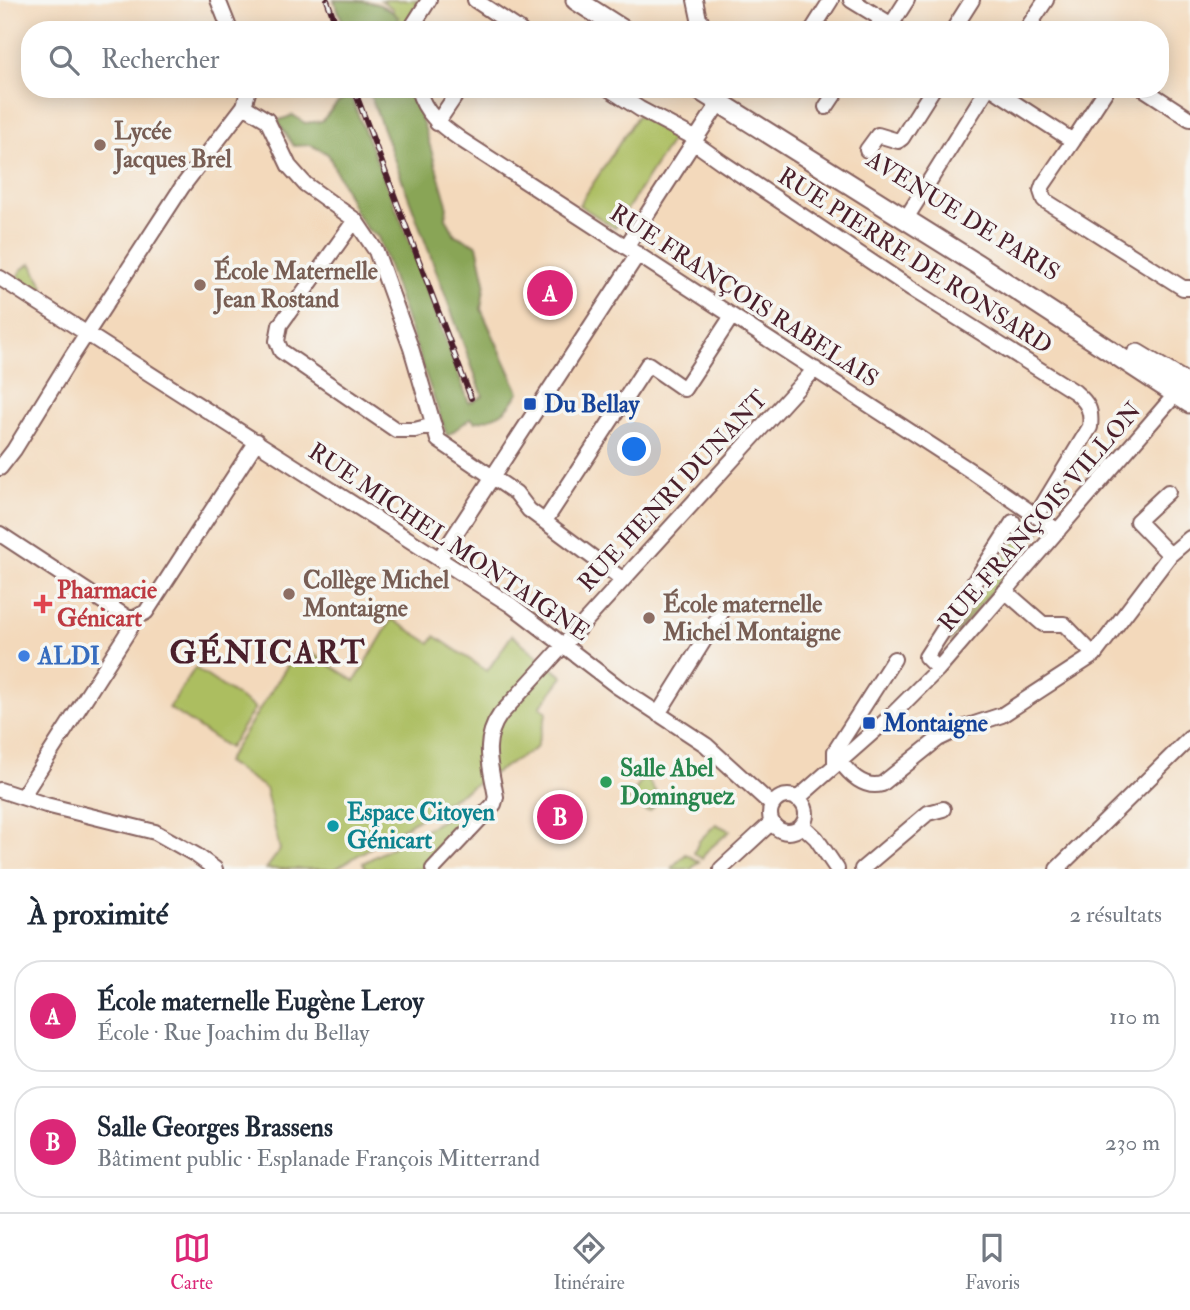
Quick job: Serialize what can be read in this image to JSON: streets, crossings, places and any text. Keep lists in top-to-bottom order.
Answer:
{
  "streets": {
    "main road": ["AVENUE DE PARIS"],
    "street": [
      "RUE PIERRE DE RONSARD",
      "RUE FRANÇOIS RABELAIS",
      "RUE HENRI DUNANT",
      "RUE FRANÇOIS VILLON",
      "RUE MICHEL MONTAIGNE"
    ]
  },
  "crossings": [
    ["AVENUE DE PARIS", "RUE FRANÇOIS VILLON"],
    ["RUE PIERRE DE RONSARD", "RUE FRANÇOIS RABELAIS"],
    ["RUE FRANÇOIS RABELAIS", "RUE HENRI DUNANT"],
    ["RUE FRANÇOIS RABELAIS", "RUE FRANÇOIS VILLON"],
    ["RUE HENRI DUNANT", "RUE MICHEL MONTAIGNE"],
    ["RUE FRANÇOIS VILLON", "RUE MICHEL MONTAIGNE"]
  ],
  "districts": ["GÉNICART"],
  "places": {
    "other": [
      "Lycée Jacques Brel",
      "École Maternelle Jean Rostand",
      "Collège Michel Montaigne",
      "École maternelle Michel Montaigne",
      "ALDI",
      "Salle Abel Dominguez",
      "Espace Citoyen Génicart"
    ],
    "transit": ["Du Bellay", "Montaigne"],
    "health": ["Pharmacie Génicart"]
  },
  "page": {
    "search": "Rechercher",
    "pins": ["A", "B"],
    "heading": ["À proximité", "2 résultats"],
    "list": [
      {
        "mark": "A",
        "name": "École maternelle Eugène Leroy",
        "note": "École · Rue Joachim du Bellay",
        "value": "110 m"
      },
      {
        "mark": "B",
        "name": "Salle Georges Brassens",
        "note": "Bâtiment public · Esplanade François Mitterrand",
        "value": "230 m"
      }
    ],
    "nav": ["Carte", "Itinéraire", "Favoris"]
  }
}
